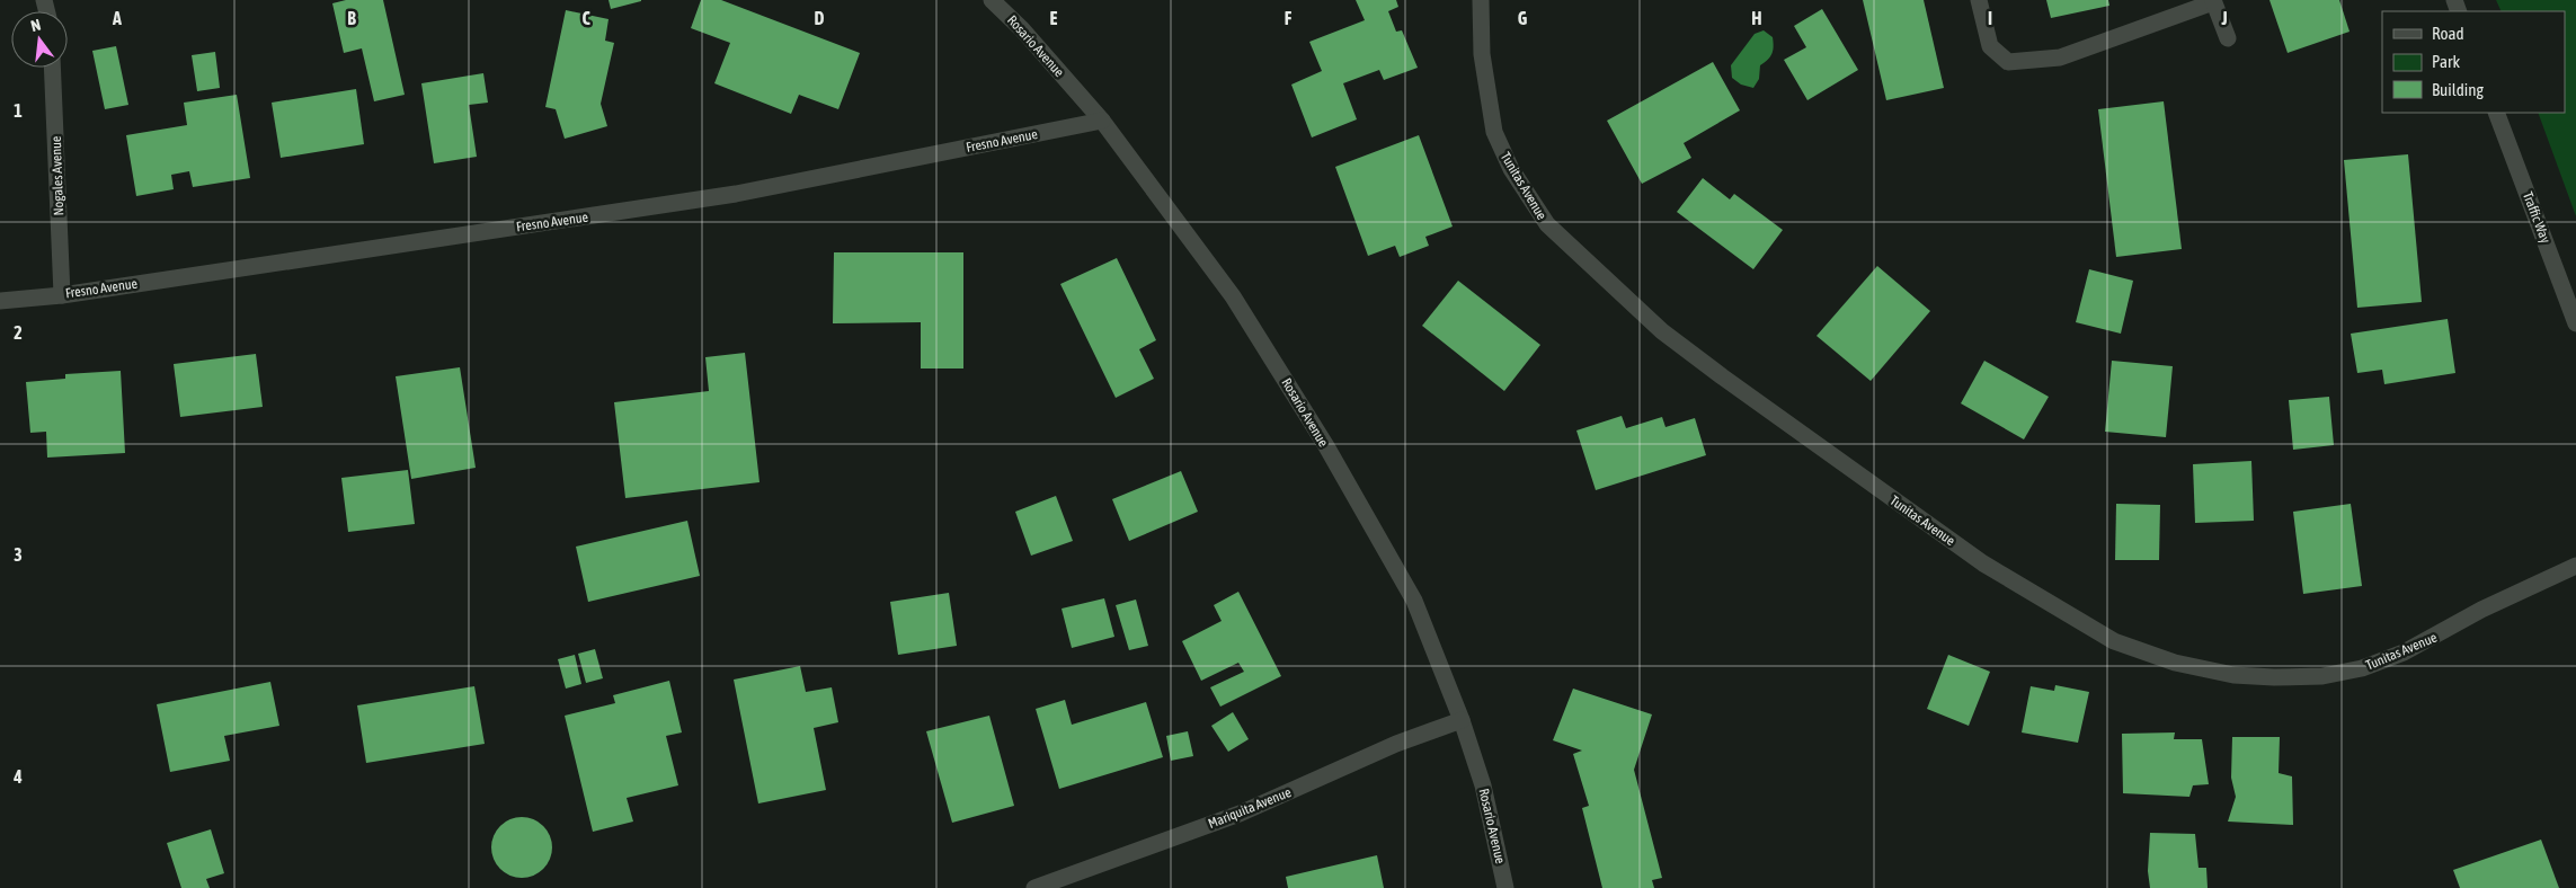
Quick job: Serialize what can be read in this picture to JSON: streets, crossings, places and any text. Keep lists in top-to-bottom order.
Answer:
{
  "streets": {
    "street": [
      "Rosario Avenue",
      "Fresno Avenue",
      "Nogales Avenue",
      "Tunitas Avenue",
      "Traffic Way",
      "Mariquita Avenue"
    ]
  },
  "crossings": [
    ["Rosario Avenue", "Fresno Avenue"],
    ["Rosario Avenue", "Mariquita Avenue"],
    ["Fresno Avenue", "Nogales Avenue"]
  ],
  "legend": ["Road", "Park", "Building"],
  "north": "top",
  "grid": {
    "columns": [
      "A",
      "B",
      "C",
      "D",
      "E",
      "F",
      "G",
      "H",
      "I",
      "J"
    ],
    "rows": [
      "1",
      "2",
      "3",
      "4"
    ]
  }
}
